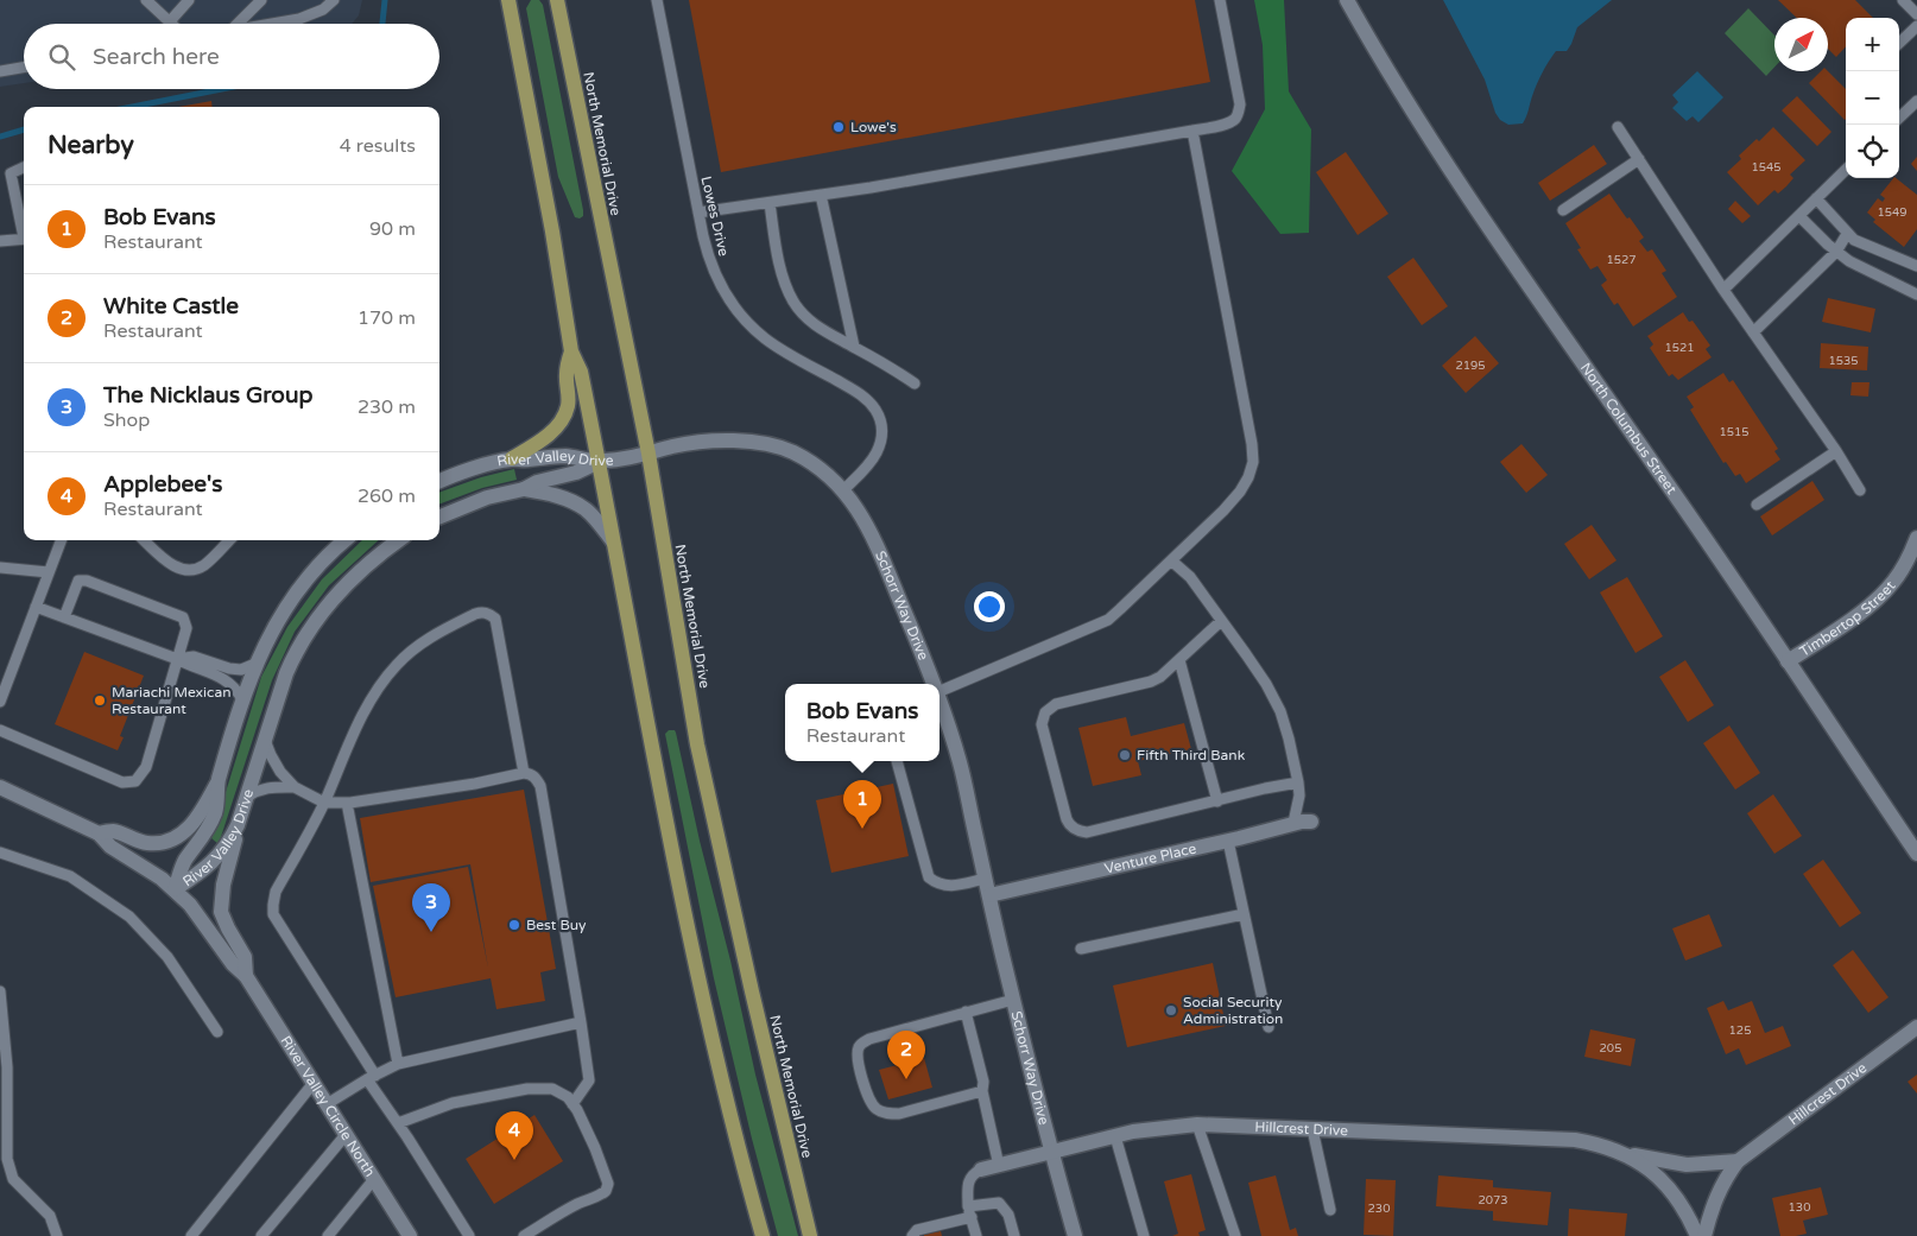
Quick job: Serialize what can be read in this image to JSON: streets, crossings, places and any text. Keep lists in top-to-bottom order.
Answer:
{
  "streets": {
    "main road": ["North Memorial Drive"],
    "street": [
      "North Columbus Street",
      "River Valley Drive",
      "Schorr Way Drive",
      "Timbertop Street",
      "Venture Place",
      "Hillcrest Drive",
      "River Valley Circle North"
    ],
    "lane": ["Lowes Drive"]
  },
  "crossings": [
    ["North Memorial Drive", "Schorr Way Drive"],
    ["Lowes Drive", "Schorr Way Drive"],
    ["North Columbus Street", "Timbertop Street"],
    ["River Valley Drive", "Schorr Way Drive"],
    ["River Valley Drive", "River Valley Circle North"],
    ["Schorr Way Drive", "Venture Place"],
    ["Schorr Way Drive", "Hillcrest Drive"]
  ],
  "places": [
    "Lowe's",
    "Mariachi Mexican Restaurant",
    "Fifth Third Bank",
    "Best Buy",
    "Social Security Administration"
  ],
  "house_numbers": [
    "1545",
    "1549",
    "1527",
    "1521",
    "1535",
    "2195",
    "1515",
    "125",
    "205",
    "2073",
    "130",
    "230"
  ],
  "north": "top right",
  "page": {
    "map_buttons": ["+", "−"],
    "search": "Search here",
    "heading": ["Nearby", "4 results"],
    "list": [
      {
        "mark": "1",
        "name": "Bob Evans",
        "note": "Restaurant",
        "value": "90 m"
      },
      {
        "mark": "2",
        "name": "White Castle",
        "note": "Restaurant",
        "value": "170 m"
      },
      {
        "mark": "3",
        "name": "The Nicklaus Group",
        "note": "Shop",
        "value": "230 m"
      },
      {
        "mark": "4",
        "name": "Applebee's",
        "note": "Restaurant",
        "value": "260 m"
      }
    ],
    "popup": ["Bob Evans", "Restaurant"],
    "pins": [
      "1",
      "3",
      "2",
      "4"
    ]
  }
}
